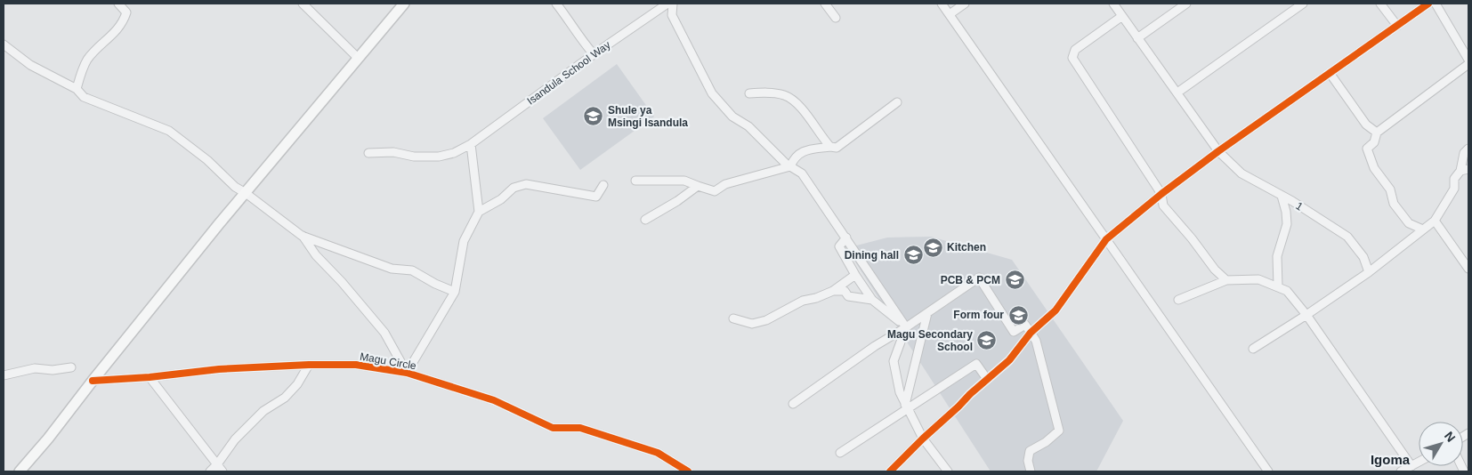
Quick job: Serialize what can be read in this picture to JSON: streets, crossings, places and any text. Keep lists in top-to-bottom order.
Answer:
{
  "streets": {
    "street": ["Isandula School Way", "1", "Magu Circle"]
  },
  "districts": ["Igoma"],
  "places": {
    "school or university": [
      "Shule ya Msingi Isandula",
      "Kitchen",
      "Dining hall",
      "PCB & PCM",
      "Form four",
      "Magu Secondary School"
    ]
  },
  "north": "top right"
}
